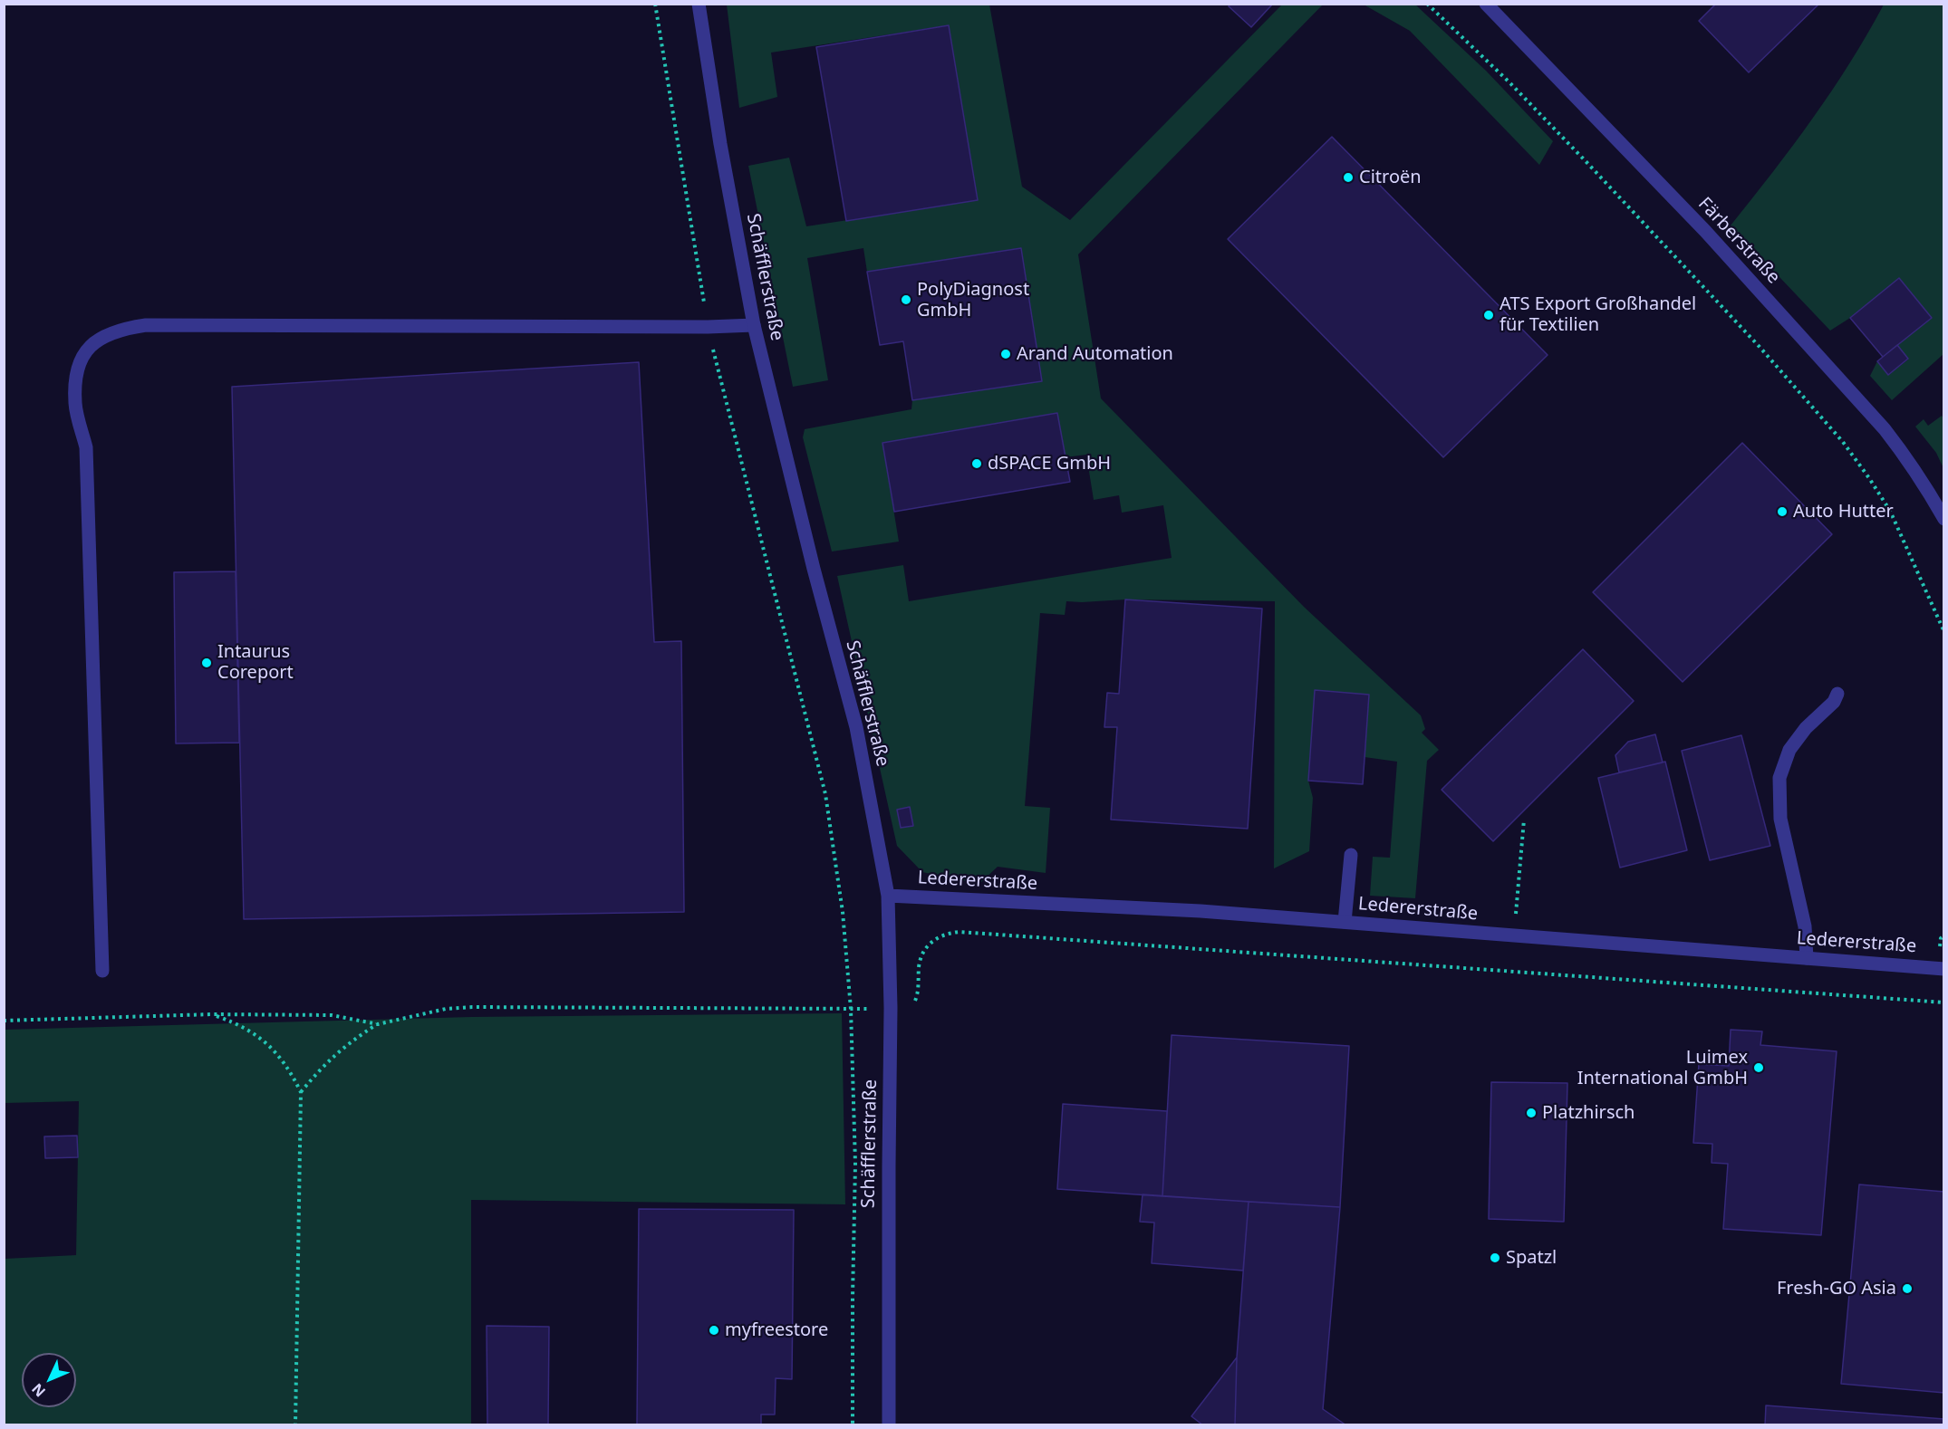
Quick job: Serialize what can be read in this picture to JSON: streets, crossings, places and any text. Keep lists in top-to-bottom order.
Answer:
{
  "streets": {
    "street": ["Färberstraße", "Schäfflerstraße", "Ledererstraße"]
  },
  "crossings": [
    ["Schäfflerstraße", "Ledererstraße"]
  ],
  "places": [
    "Citroën",
    "PolyDiagnost GmbH",
    "ATS Export Großhandel für Textilien",
    "Arand Automation",
    "dSPACE GmbH",
    "Auto Hutter",
    "Intaurus Coreport",
    "Luimex International GmbH",
    "Platzhirsch",
    "Spatzl",
    "Fresh-GO Asia",
    "myfreestore"
  ],
  "north": "bottom left"
}
